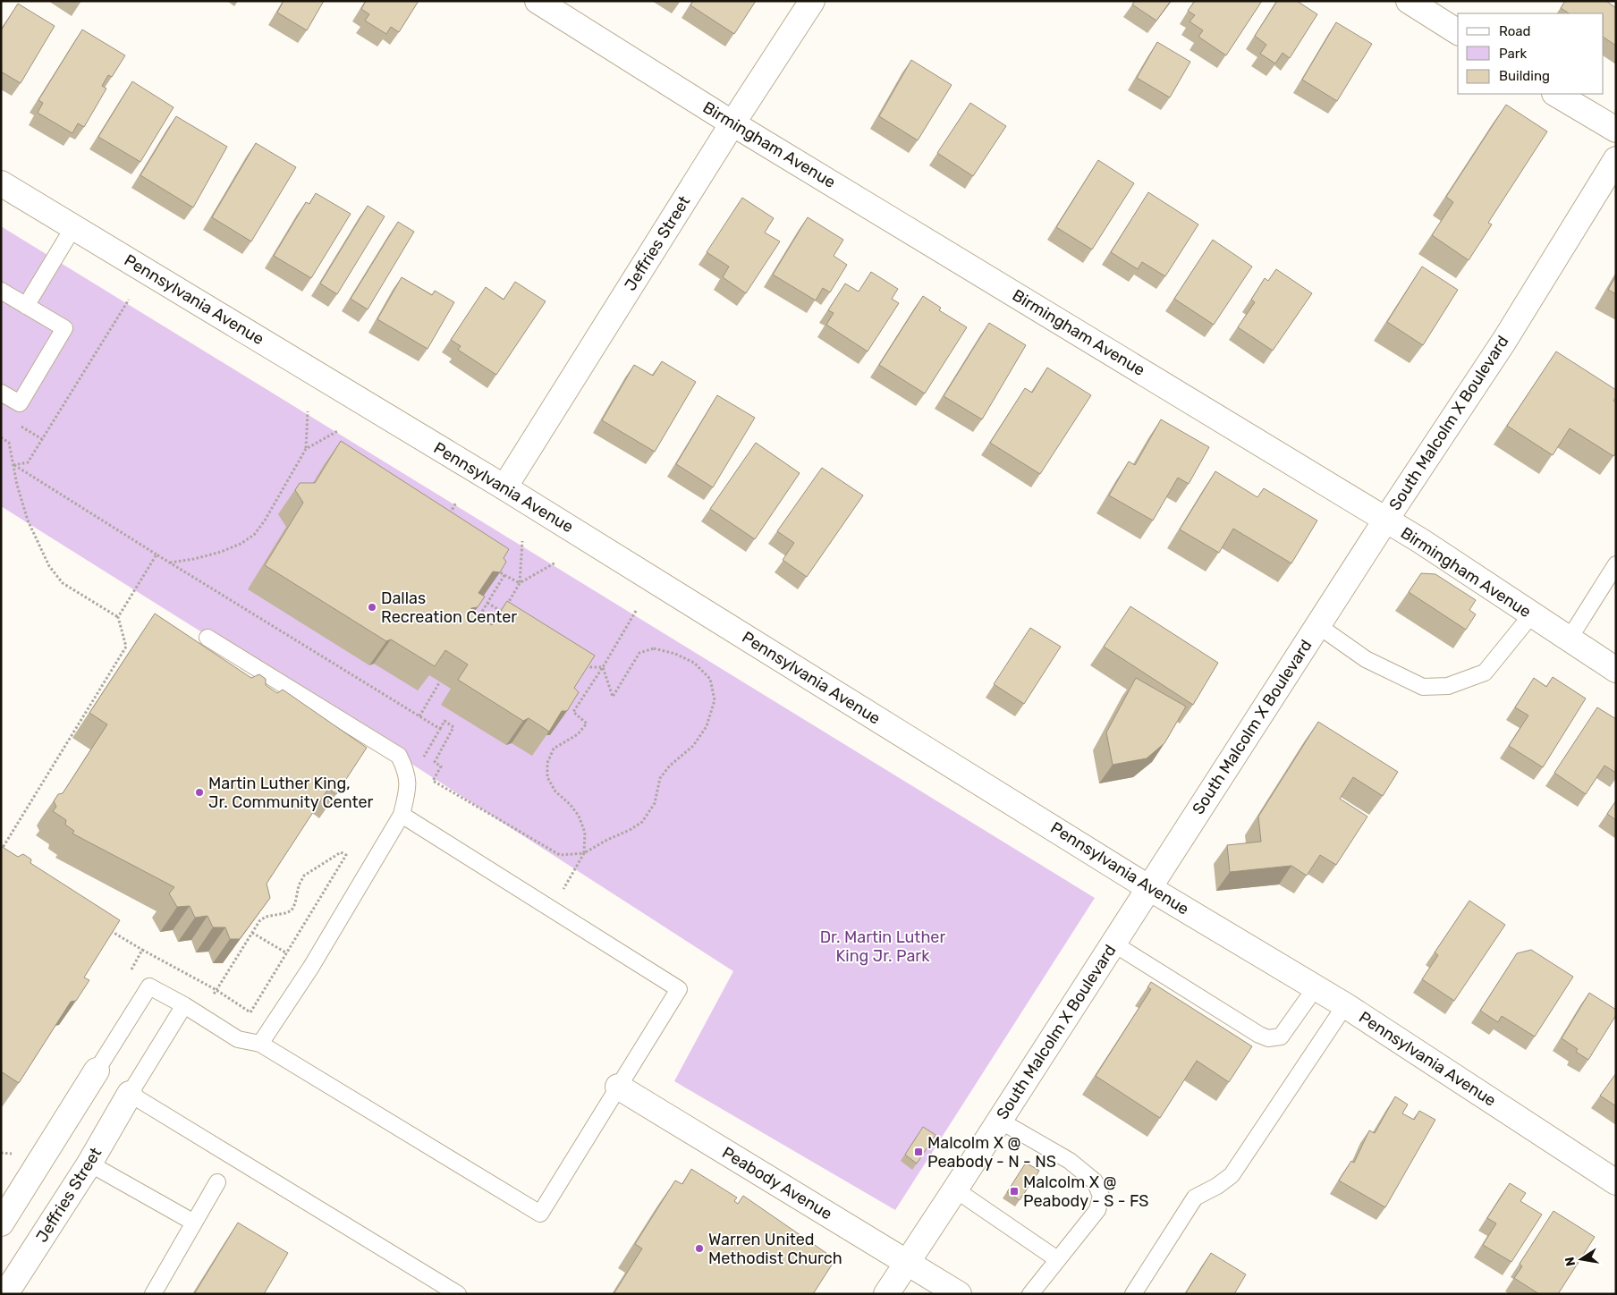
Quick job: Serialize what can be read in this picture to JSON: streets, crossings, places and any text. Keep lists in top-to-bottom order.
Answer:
{
  "streets": {
    "street": [
      "Birmingham Avenue",
      "Jeffries Street",
      "Pennsylvania Avenue",
      "South Malcolm X Boulevard",
      "Peabody Avenue"
    ]
  },
  "crossings": [
    ["Birmingham Avenue", "Jeffries Street"],
    ["Birmingham Avenue", "South Malcolm X Boulevard"],
    ["Jeffries Street", "Pennsylvania Avenue"],
    ["Pennsylvania Avenue", "South Malcolm X Boulevard"],
    ["South Malcolm X Boulevard", "Peabody Avenue"]
  ],
  "parks": ["Dr. Martin Luther King Jr. Park"],
  "places": {
    "other": ["Dallas Recreation Center", "Martin Luther King, Jr. Community Center", "Warren United Methodist Church"],
    "transit": ["Malcolm X @ Peabody - N - NS", "Malcolm X @ Peabody - S - FS"]
  },
  "legend": ["Road", "Park", "Building"],
  "north": "left"
}
